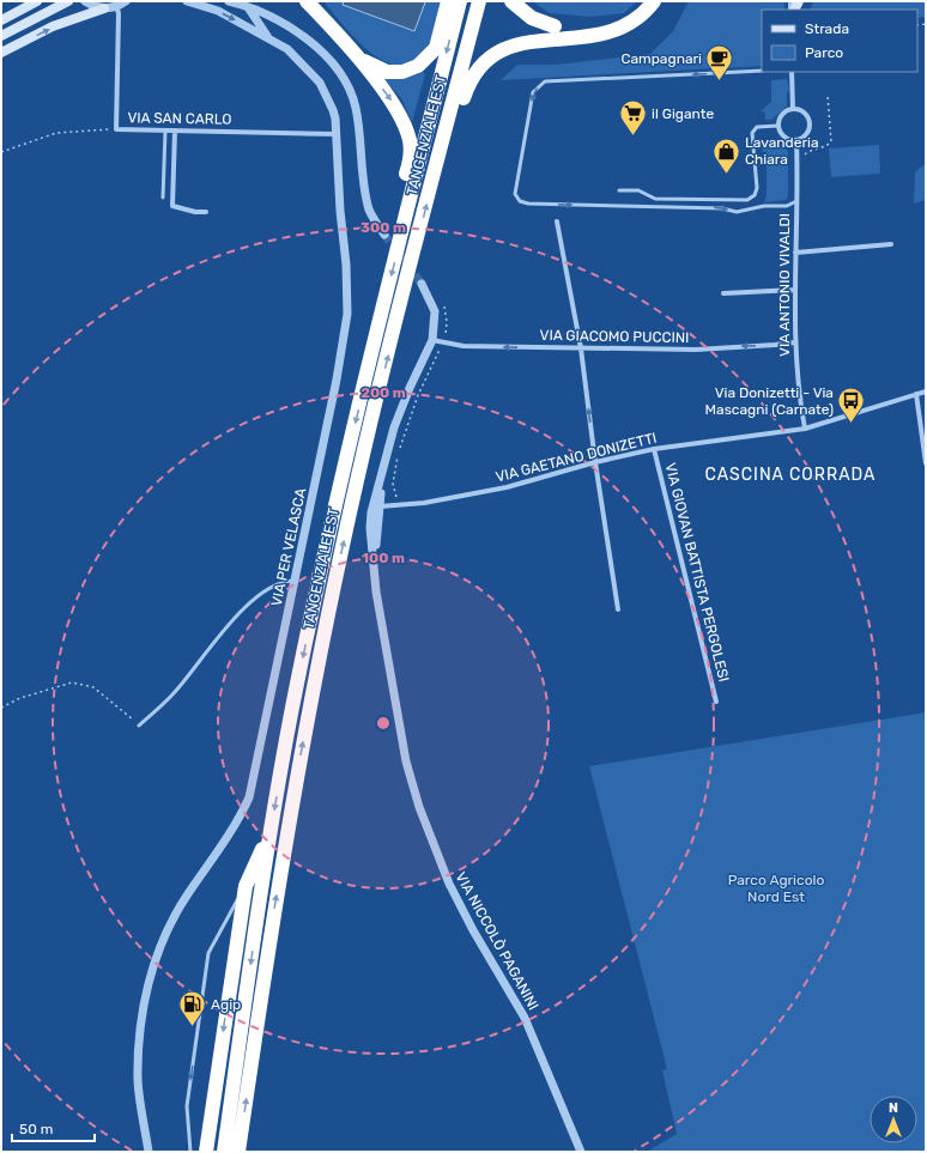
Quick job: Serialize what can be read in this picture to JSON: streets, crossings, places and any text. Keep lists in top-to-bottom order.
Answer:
{
  "streets": {
    "highway": ["TANGENZIALE EST"],
    "street": [
      "VIA SAN CARLO",
      "VIA ANTONIO VIVALDI",
      "VIA GIACOMO PUCCINI",
      "VIA GAETANO DONIZETTI",
      "VIA PER VELASCA",
      "VIA GIOVAN BATTISTA PERGOLESI",
      "VIA NICCOLÒ PAGANINI"
    ]
  },
  "crossings": [
    ["VIA SAN CARLO", "VIA PER VELASCA"],
    ["VIA ANTONIO VIVALDI", "VIA GIACOMO PUCCINI"],
    ["VIA ANTONIO VIVALDI", "VIA GAETANO DONIZETTI"],
    ["VIA GIACOMO PUCCINI", "VIA NICCOLÒ PAGANINI"],
    ["VIA GAETANO DONIZETTI", "VIA GIOVAN BATTISTA PERGOLESI"],
    ["VIA GAETANO DONIZETTI", "VIA NICCOLÒ PAGANINI"]
  ],
  "one_way": ["VIA GIACOMO PUCCINI"],
  "districts": ["CASCINA CORRADA"],
  "parks": ["Parco Agricolo Nord Est"],
  "places": {
    "cafe": ["Campagnari"],
    "supermarket": ["il Gigante"],
    "shop": ["Lavanderia Chiara"],
    "bus stop": ["Via Donizetti - Via Mascagni (Carnate)"],
    "fuel station": ["Agip"]
  },
  "legend": ["Strada", "Parco"],
  "scale_bar": "50 m",
  "north": "top",
  "rings": ["300 m", "200 m", "100 m"]
}
